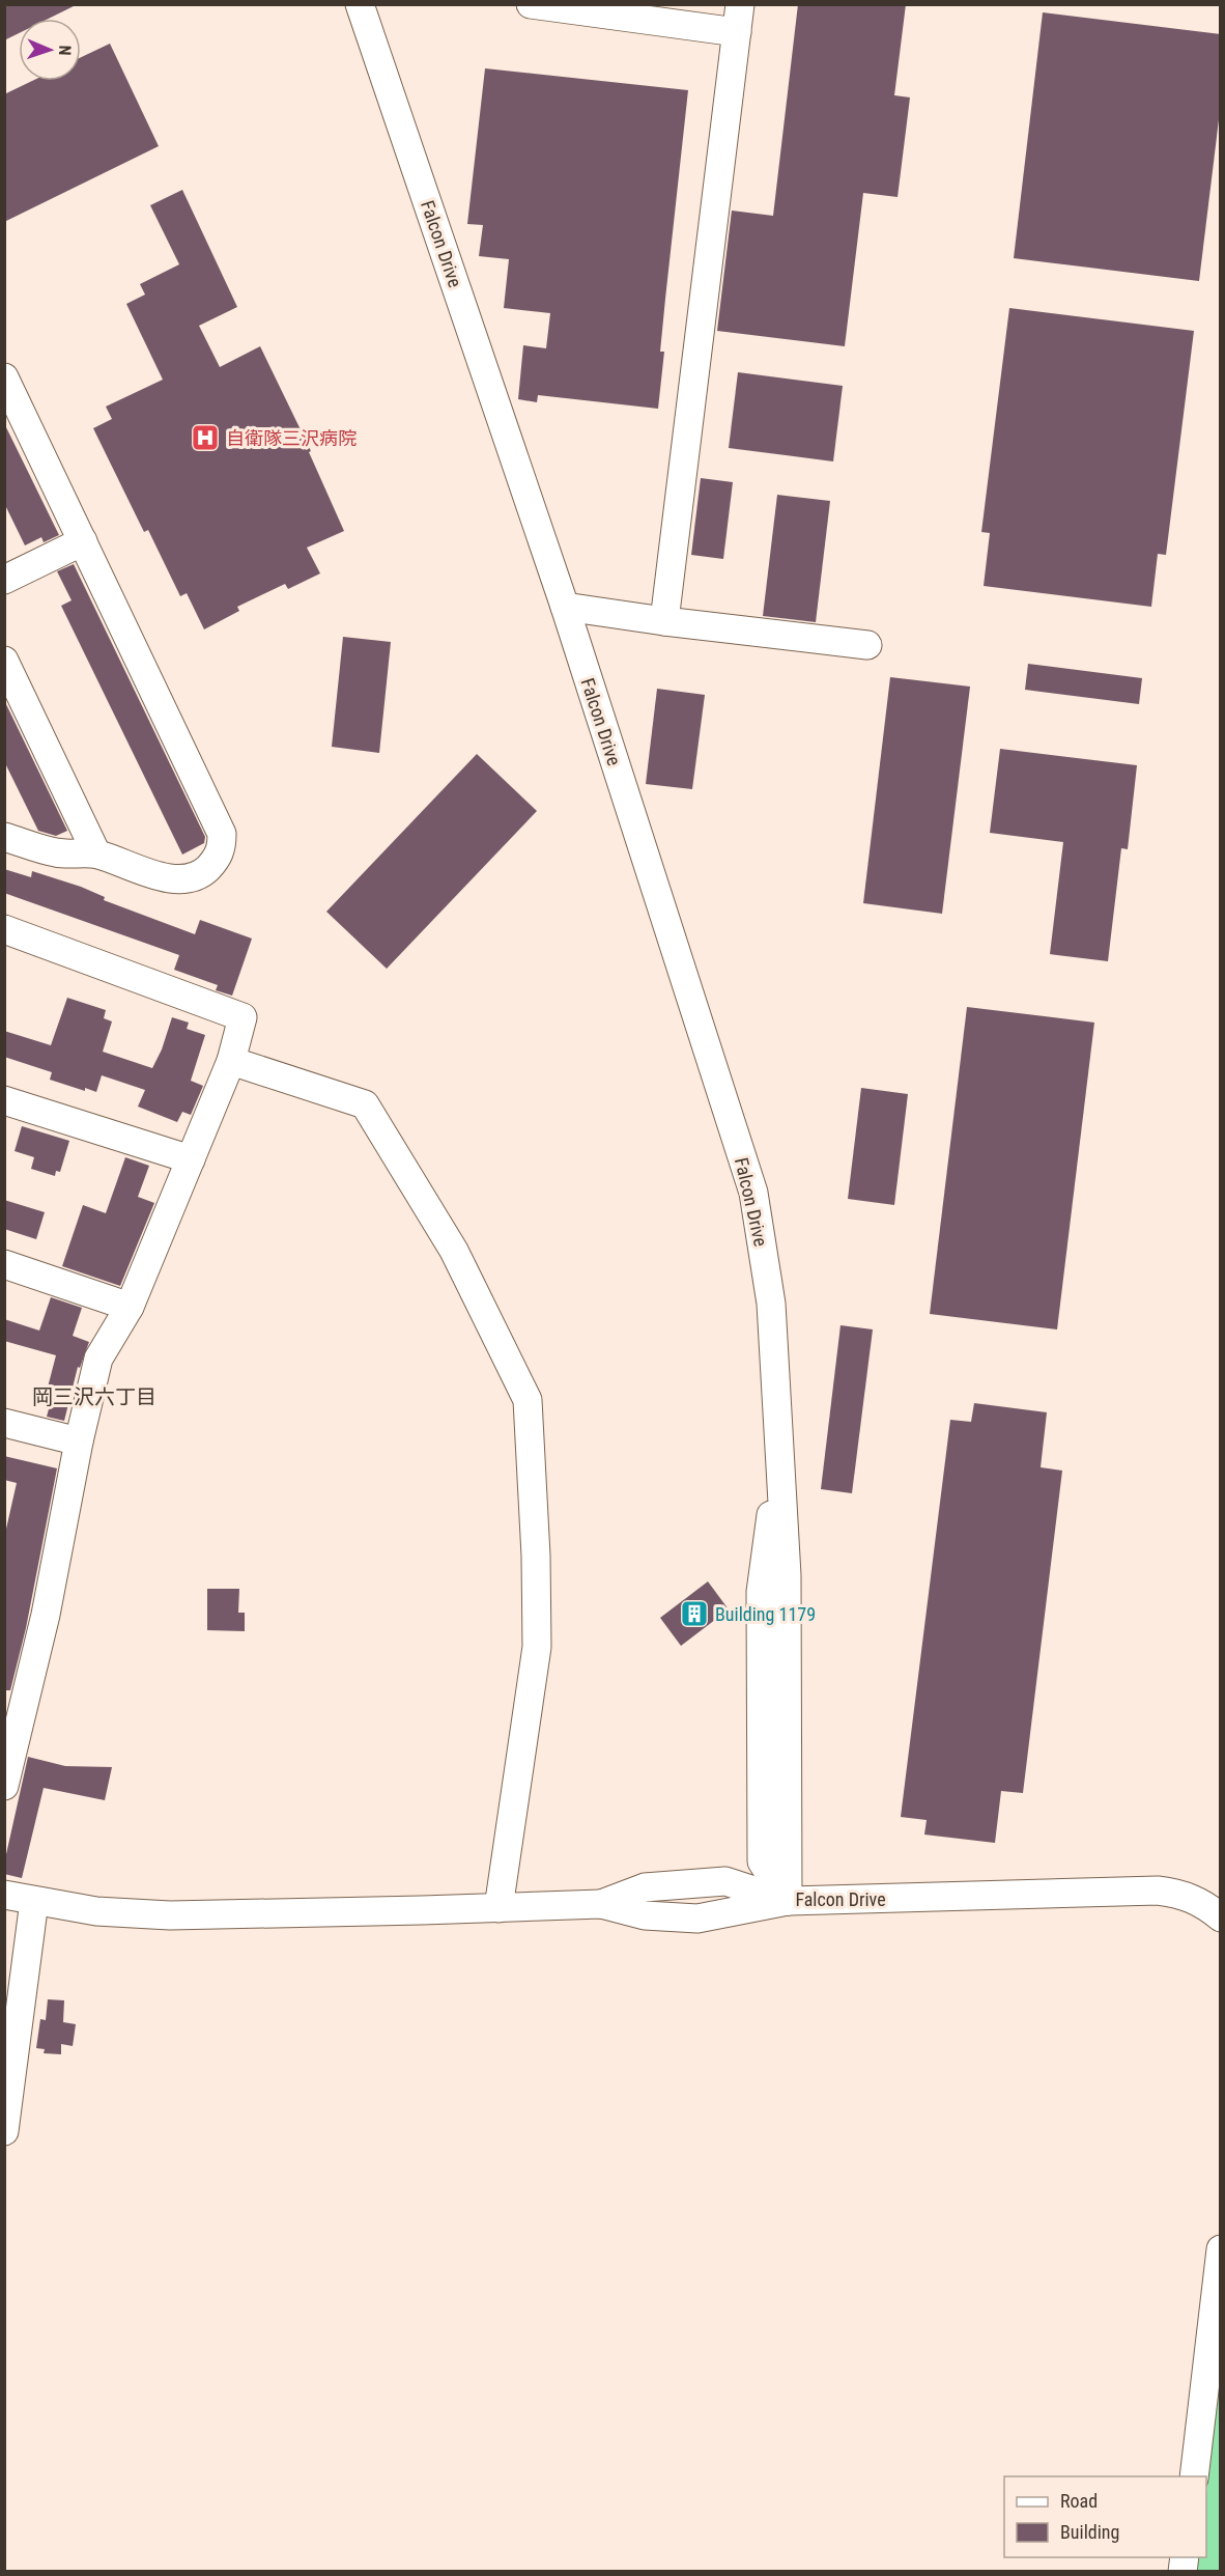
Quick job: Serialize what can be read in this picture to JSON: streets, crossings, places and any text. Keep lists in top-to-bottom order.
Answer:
{
  "streets": {
    "street": ["Falcon Drive"]
  },
  "districts": ["岡三沢六丁目"],
  "places": {
    "hospital": ["自衛隊三沢病院"],
    "building": ["Building 1179"]
  },
  "legend": ["Road", "Building"],
  "north": "right"
}
